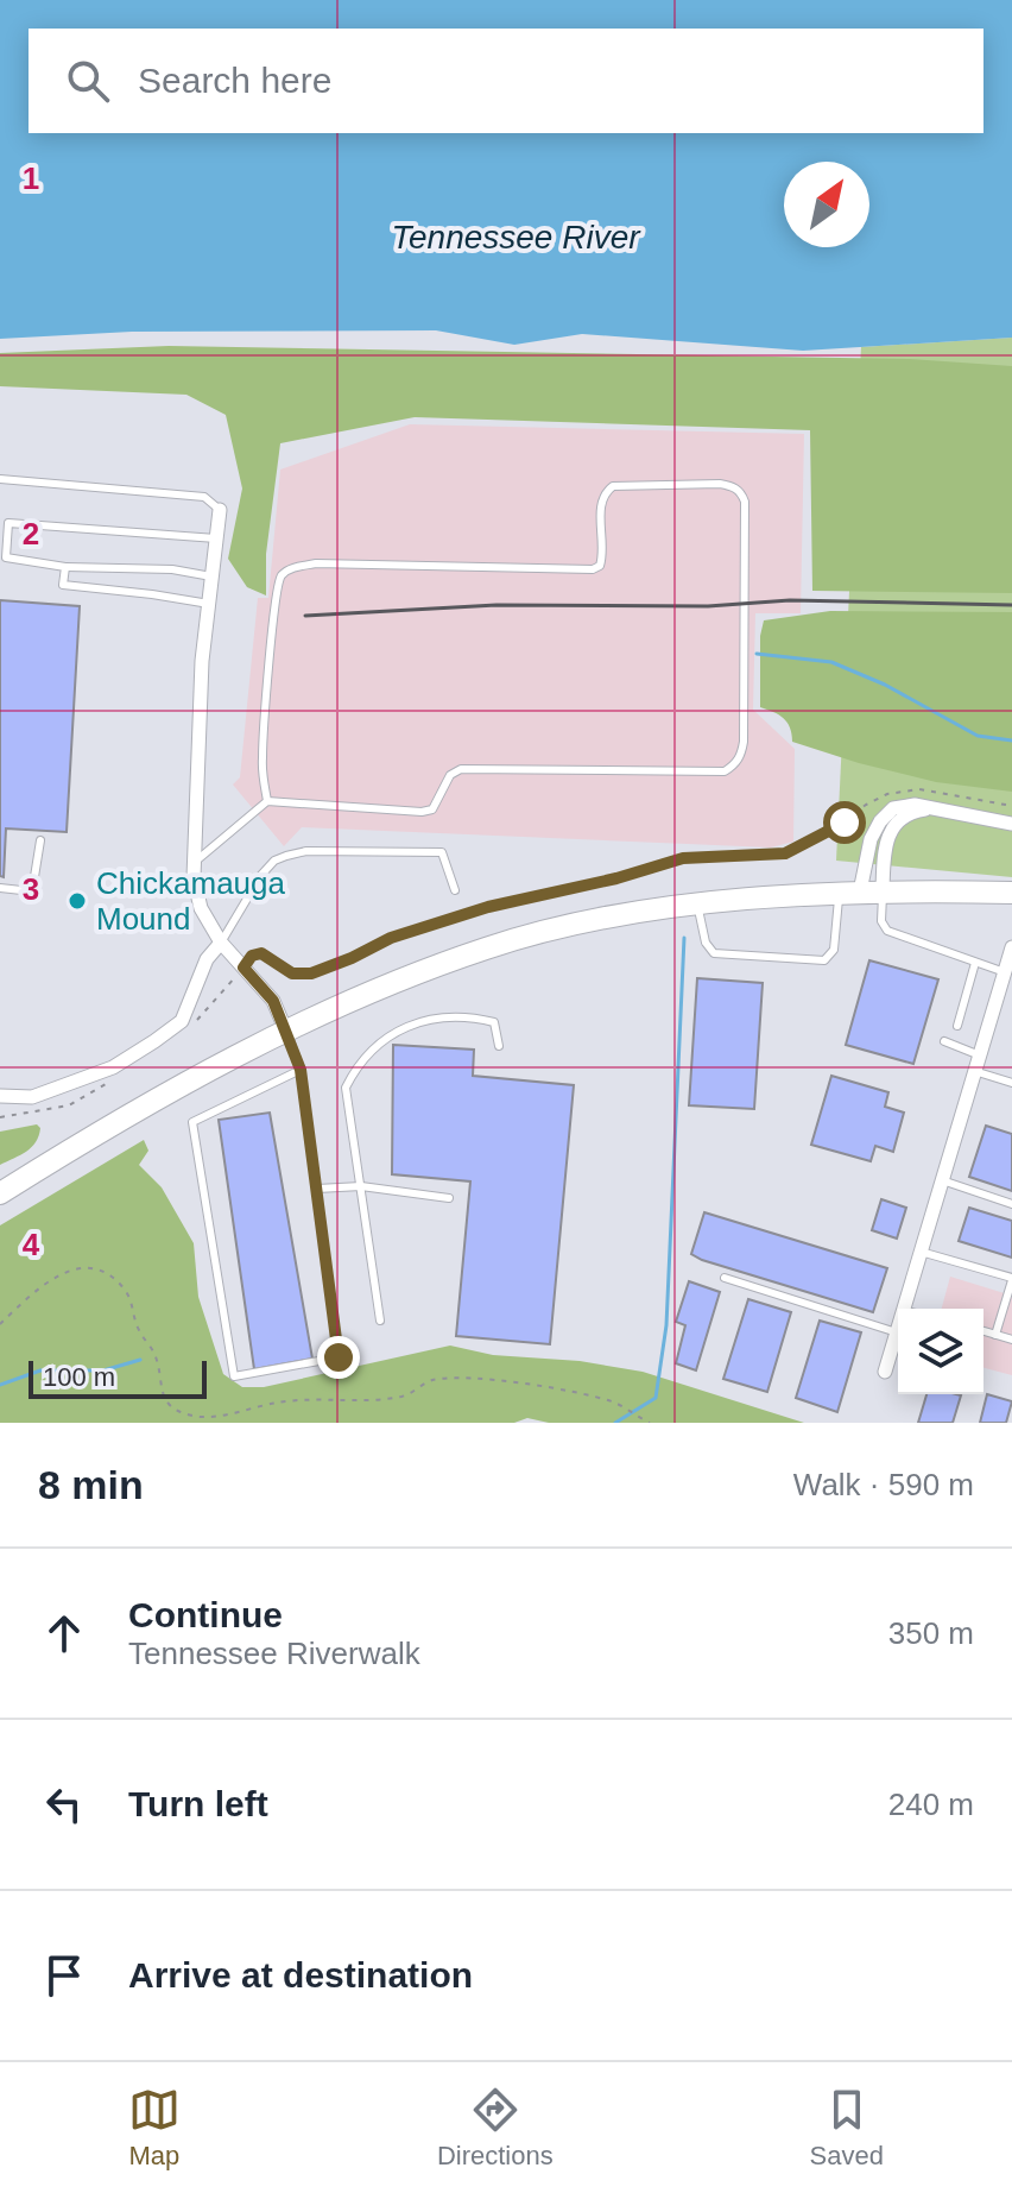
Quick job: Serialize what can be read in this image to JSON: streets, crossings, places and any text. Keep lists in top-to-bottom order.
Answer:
{
  "water": ["Tennessee River"],
  "places": ["Chickamauga Mound"],
  "scale_bar": "100 m",
  "north": "top right",
  "page": {
    "search": "Search here",
    "scale": "100 m",
    "heading": ["8 min", "Walk · 590 m"],
    "list": [
      ["Continue", "Tennessee Riverwalk", "350 m"],
      ["Turn left", "240 m"],
      "Arrive at destination"
    ],
    "nav": ["Map", "Directions", "Saved"]
  },
  "grid": {
    "rows": [
      "1",
      "2",
      "3",
      "4"
    ]
  }
}
